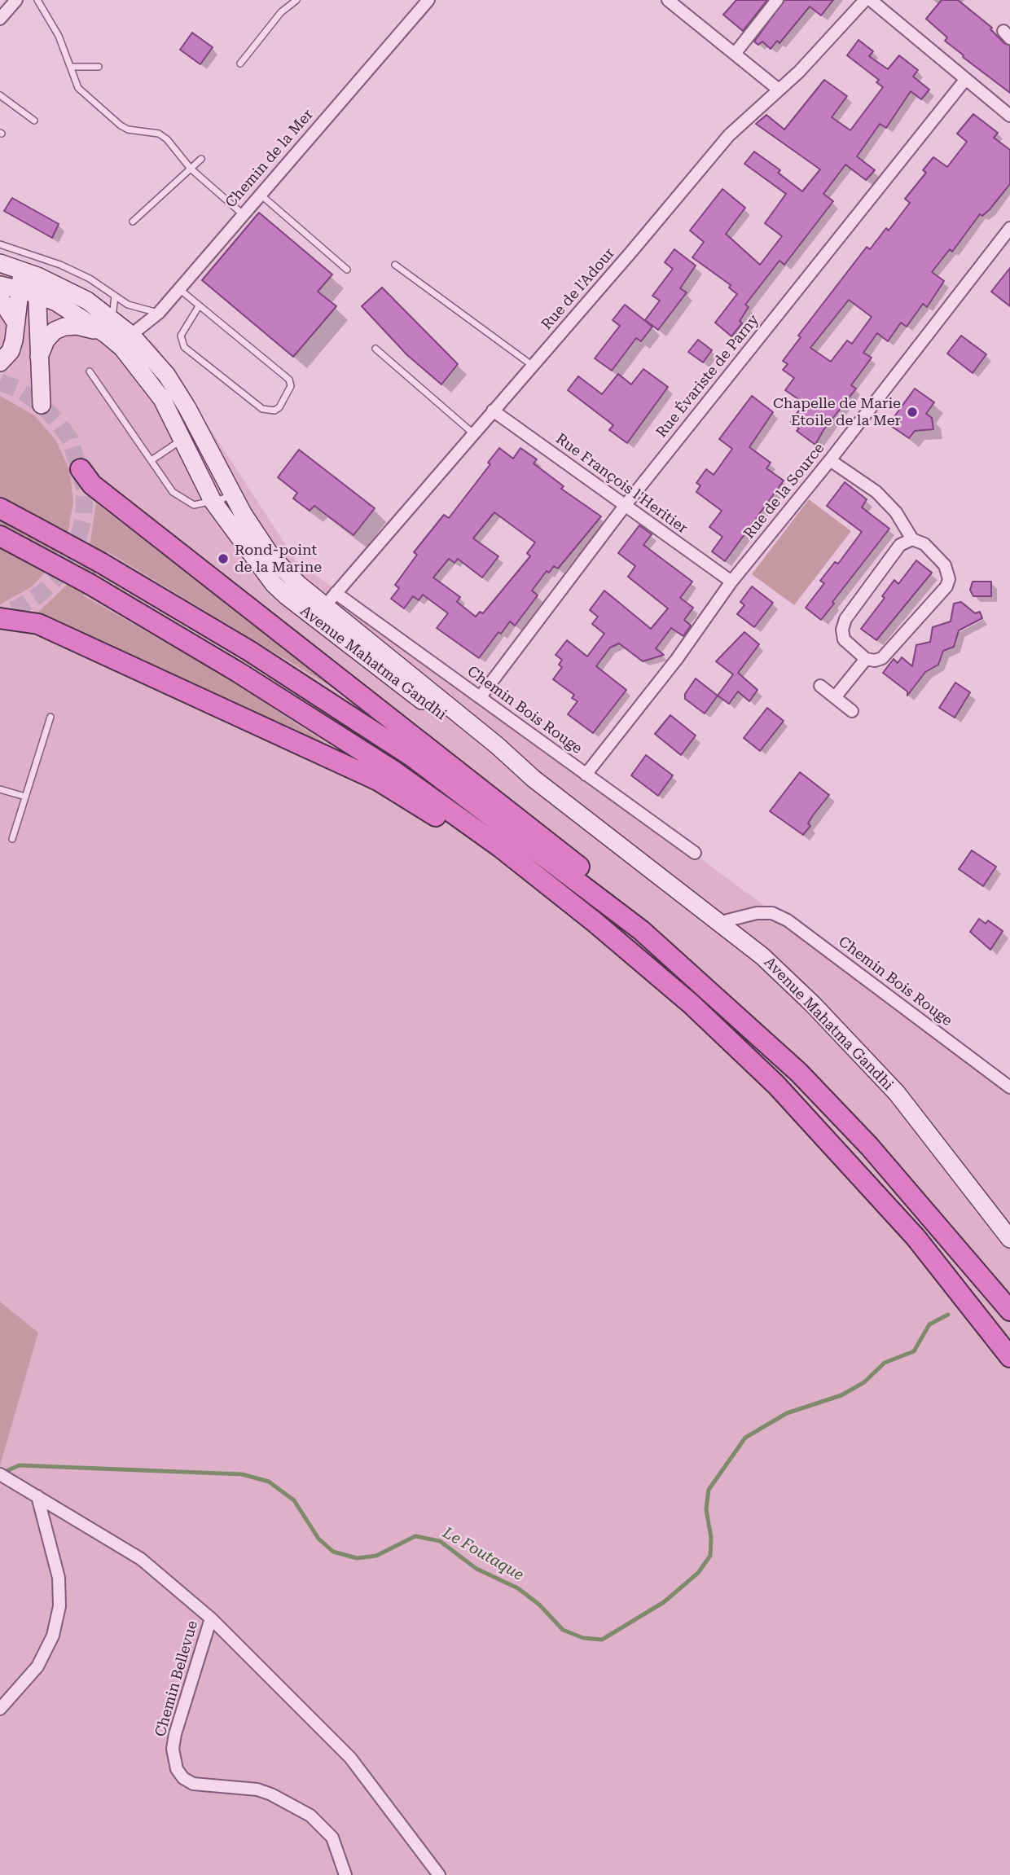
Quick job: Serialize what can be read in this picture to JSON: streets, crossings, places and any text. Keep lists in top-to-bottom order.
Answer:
{
  "streets": {
    "main road": ["Avenue Mahatma Gandhi"],
    "street": [
      "Chemin de la Mer",
      "Rue de l'Adour",
      "Rue Évariste de Parny",
      "Rue François l'Heritier",
      "Rue de la Source",
      "Chemin Bois Rouge",
      "Chemin Bellevue"
    ]
  },
  "crossings": [
    ["Chemin de la Mer", "Avenue Mahatma Gandhi"],
    ["Rue de l'Adour", "Rue François l'Heritier"],
    ["Rue de l'Adour", "Avenue Mahatma Gandhi"],
    ["Rue de l'Adour", "Chemin Bois Rouge"],
    ["Rue Évariste de Parny", "Rue François l'Heritier"],
    ["Rue Évariste de Parny", "Chemin Bois Rouge"],
    ["Rue François l'Heritier", "Rue de la Source"],
    ["Rue de la Source", "Chemin Bois Rouge"],
    ["Avenue Mahatma Gandhi", "Chemin Bois Rouge"]
  ],
  "water": ["Le Foutaque"],
  "places": ["Chapelle de Marie Etoile de la Mer", "Rond-point de la Marine"]
}
